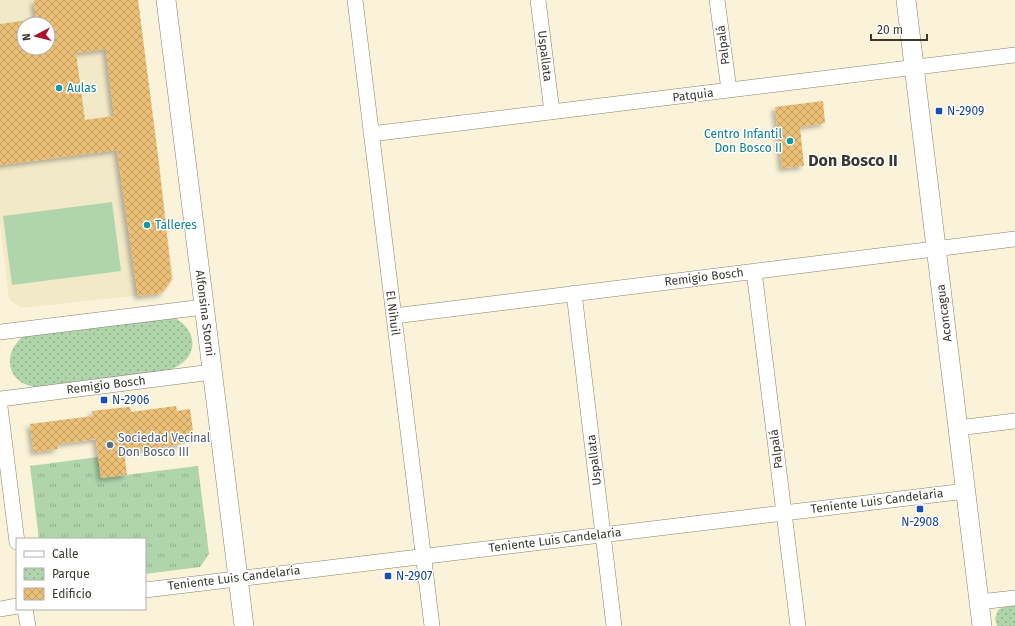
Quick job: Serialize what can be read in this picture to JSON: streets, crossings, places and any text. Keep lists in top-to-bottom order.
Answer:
{
  "streets": {
    "street": [
      "Palpalá",
      "Uspallata",
      "Patquia",
      "Remigio Bosch",
      "Alfonsina Storni",
      "El Nihuil",
      "Aconcagua",
      "Teniente Luis Candelaria"
    ]
  },
  "crossings": [
    ["Palpalá", "Patquia"],
    ["Palpalá", "Remigio Bosch"],
    ["Palpalá", "Teniente Luis Candelaria"],
    ["Uspallata", "Patquia"],
    ["Uspallata", "Remigio Bosch"],
    ["Uspallata", "Teniente Luis Candelaria"],
    ["Patquia", "El Nihuil"],
    ["Patquia", "Aconcagua"],
    ["Remigio Bosch", "Alfonsina Storni"],
    ["Remigio Bosch", "El Nihuil"],
    ["Remigio Bosch", "Aconcagua"],
    ["Alfonsina Storni", "Teniente Luis Candelaria"],
    ["El Nihuil", "Teniente Luis Candelaria"],
    ["Aconcagua", "Teniente Luis Candelaria"]
  ],
  "districts": ["Don Bosco II"],
  "places": {
    "other": [
      "Aulas",
      "Centro Infantil Don Bosco II",
      "Talleres",
      "Sociedad Vecinal Don Bosco III"
    ],
    "transit": [
      "N-2909",
      "N-2906",
      "N-2908",
      "N-2907"
    ]
  },
  "legend": ["Calle", "Parque", "Edificio"],
  "scale_bar": "20 m",
  "north": "left"
}
